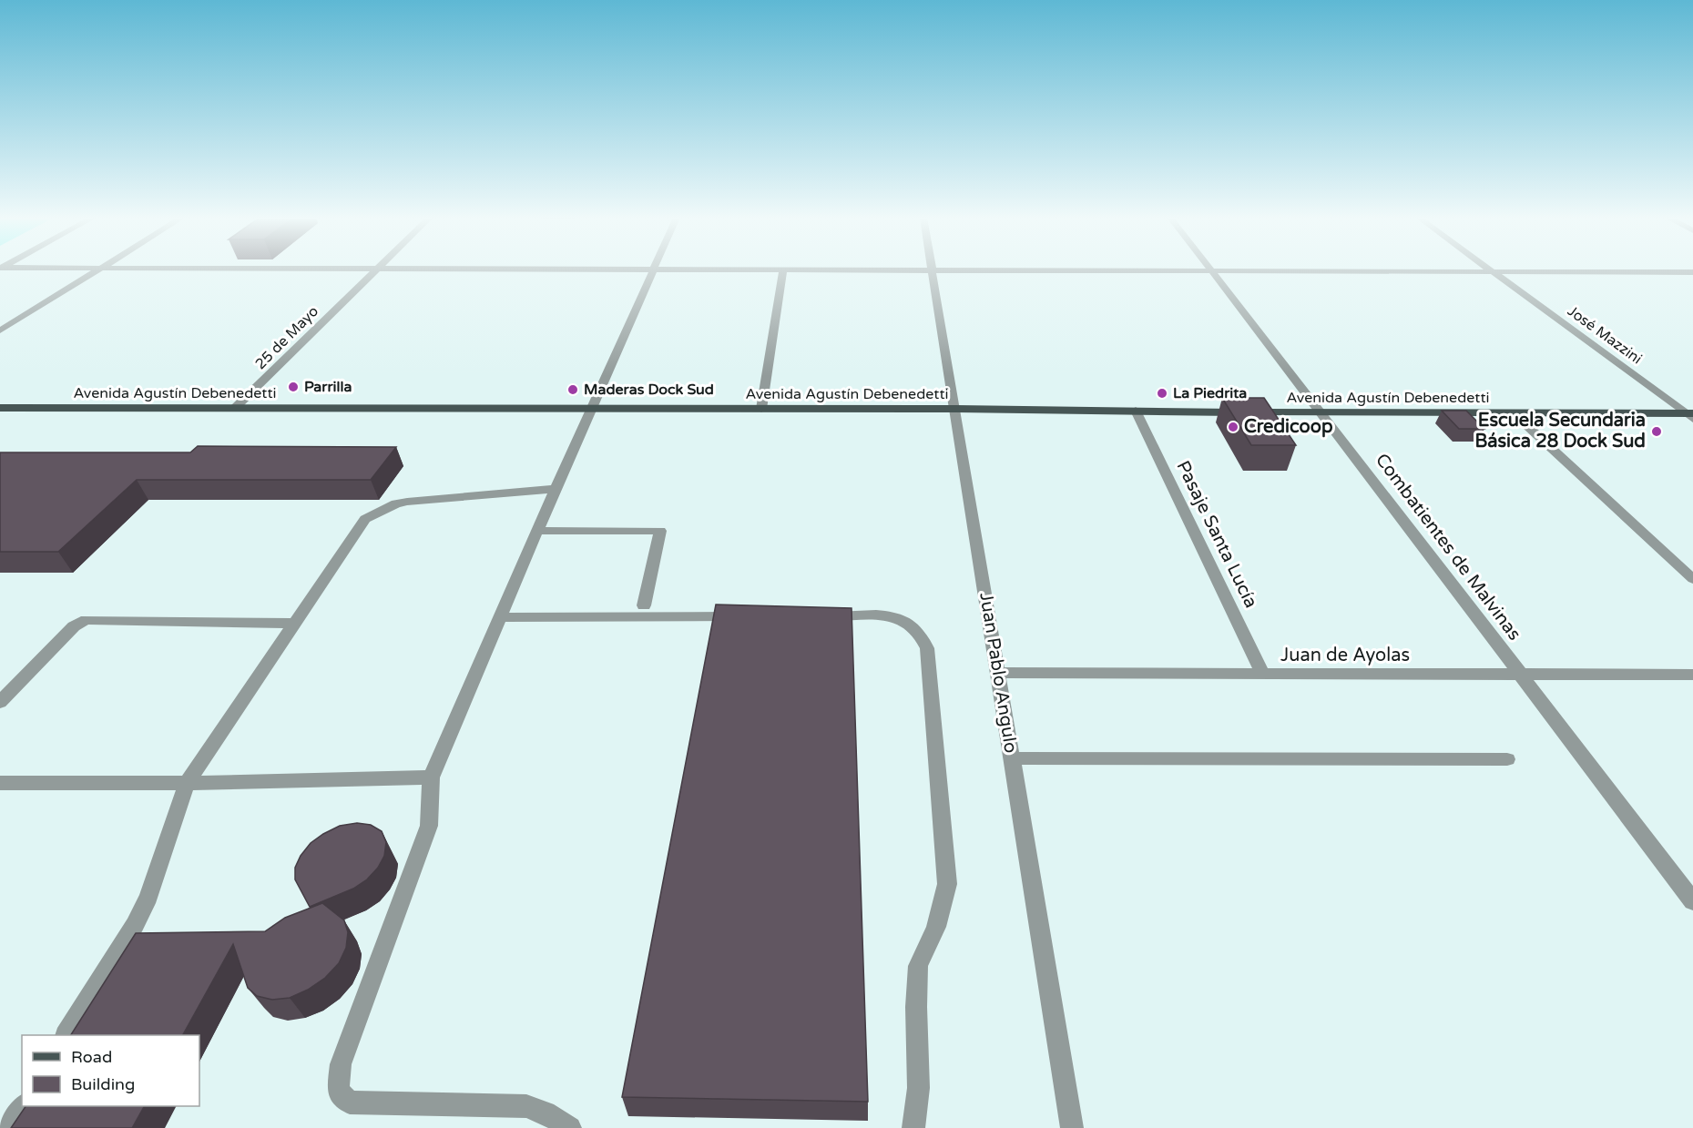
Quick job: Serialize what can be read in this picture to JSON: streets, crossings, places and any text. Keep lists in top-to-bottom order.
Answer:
{
  "streets": {
    "main road": ["Avenida Agustín Debenedetti"],
    "street": [
      "José Mazzini",
      "25 de Mayo",
      "Pasaje Santa Lucía",
      "Combatientes de Malvinas",
      "Juan de Ayolas",
      "Juan Pablo Angulo"
    ]
  },
  "crossings": [
    ["José Mazzini", "Avenida Agustín Debenedetti"],
    ["25 de Mayo", "Avenida Agustín Debenedetti"],
    ["Avenida Agustín Debenedetti", "Pasaje Santa Lucía"],
    ["Avenida Agustín Debenedetti", "Combatientes de Malvinas"],
    ["Avenida Agustín Debenedetti", "Juan Pablo Angulo"],
    ["Pasaje Santa Lucía", "Juan de Ayolas"],
    ["Combatientes de Malvinas", "Juan de Ayolas"],
    ["Juan de Ayolas", "Juan Pablo Angulo"]
  ],
  "places": [
    "Parrilla",
    "Maderas Dock Sud",
    "La Piedrita",
    "Credicoop",
    "Escuela Secundaria Básica 28 Dock Sud"
  ],
  "legend": ["Road", "Building"]
}
